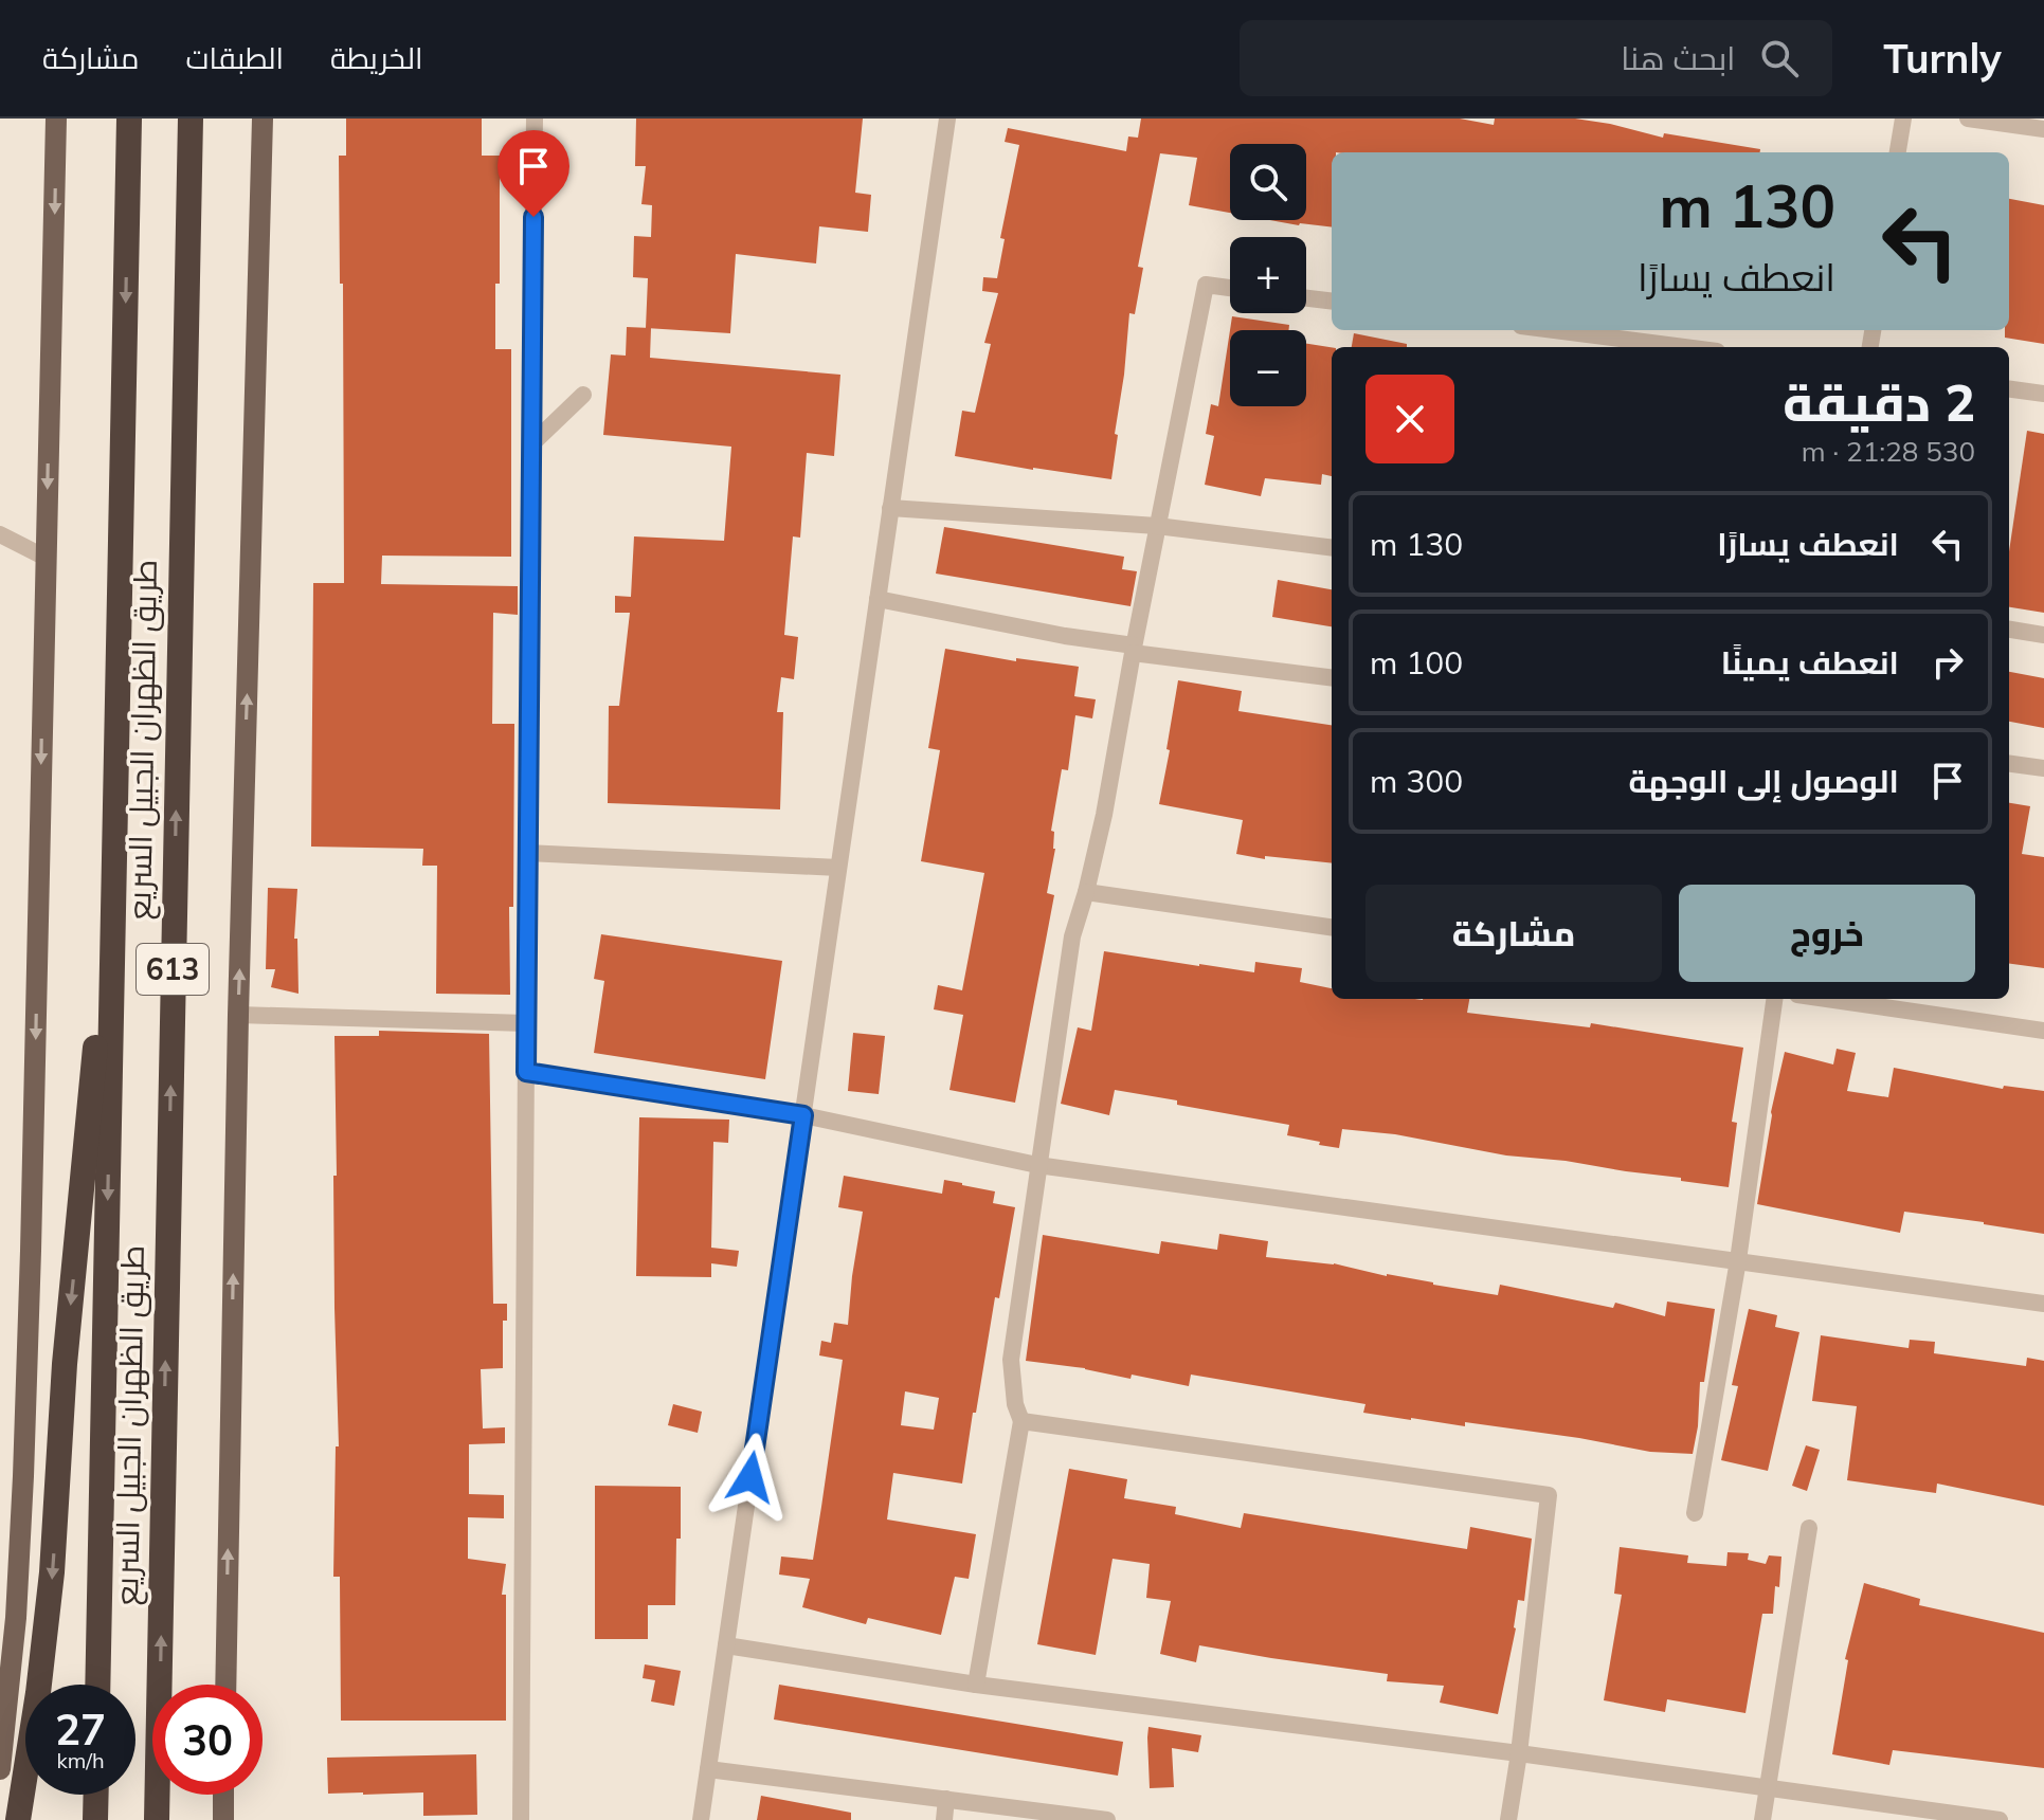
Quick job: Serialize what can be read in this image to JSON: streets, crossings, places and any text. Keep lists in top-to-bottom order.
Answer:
{
  "streets": {
    "highway": ["طريق الظهران الجبيل السريع", "613"]
  },
  "page": {
    "header": "Turnly",
    "search": "ابحث هنا",
    "nav": ["الخريطة", "الطبقات", "مشاركة"],
    "map_buttons": ["+", "−"],
    "turn": ["130 m", "انعطف يسارًا"],
    "heading": ["2 دقيقة", "530 m · 21:28"],
    "list": [
      {
        "name": "انعطف يسارًا",
        "value": "130 m"
      },
      {
        "name": "انعطف يمينًا",
        "value": "100 m"
      },
      {
        "name": "الوصول إلى الوجهة",
        "value": "300 m"
      }
    ],
    "buttons": ["خروج", "مشاركة"],
    "speed": "27 km/h",
    "limit": "30"
  }
}
